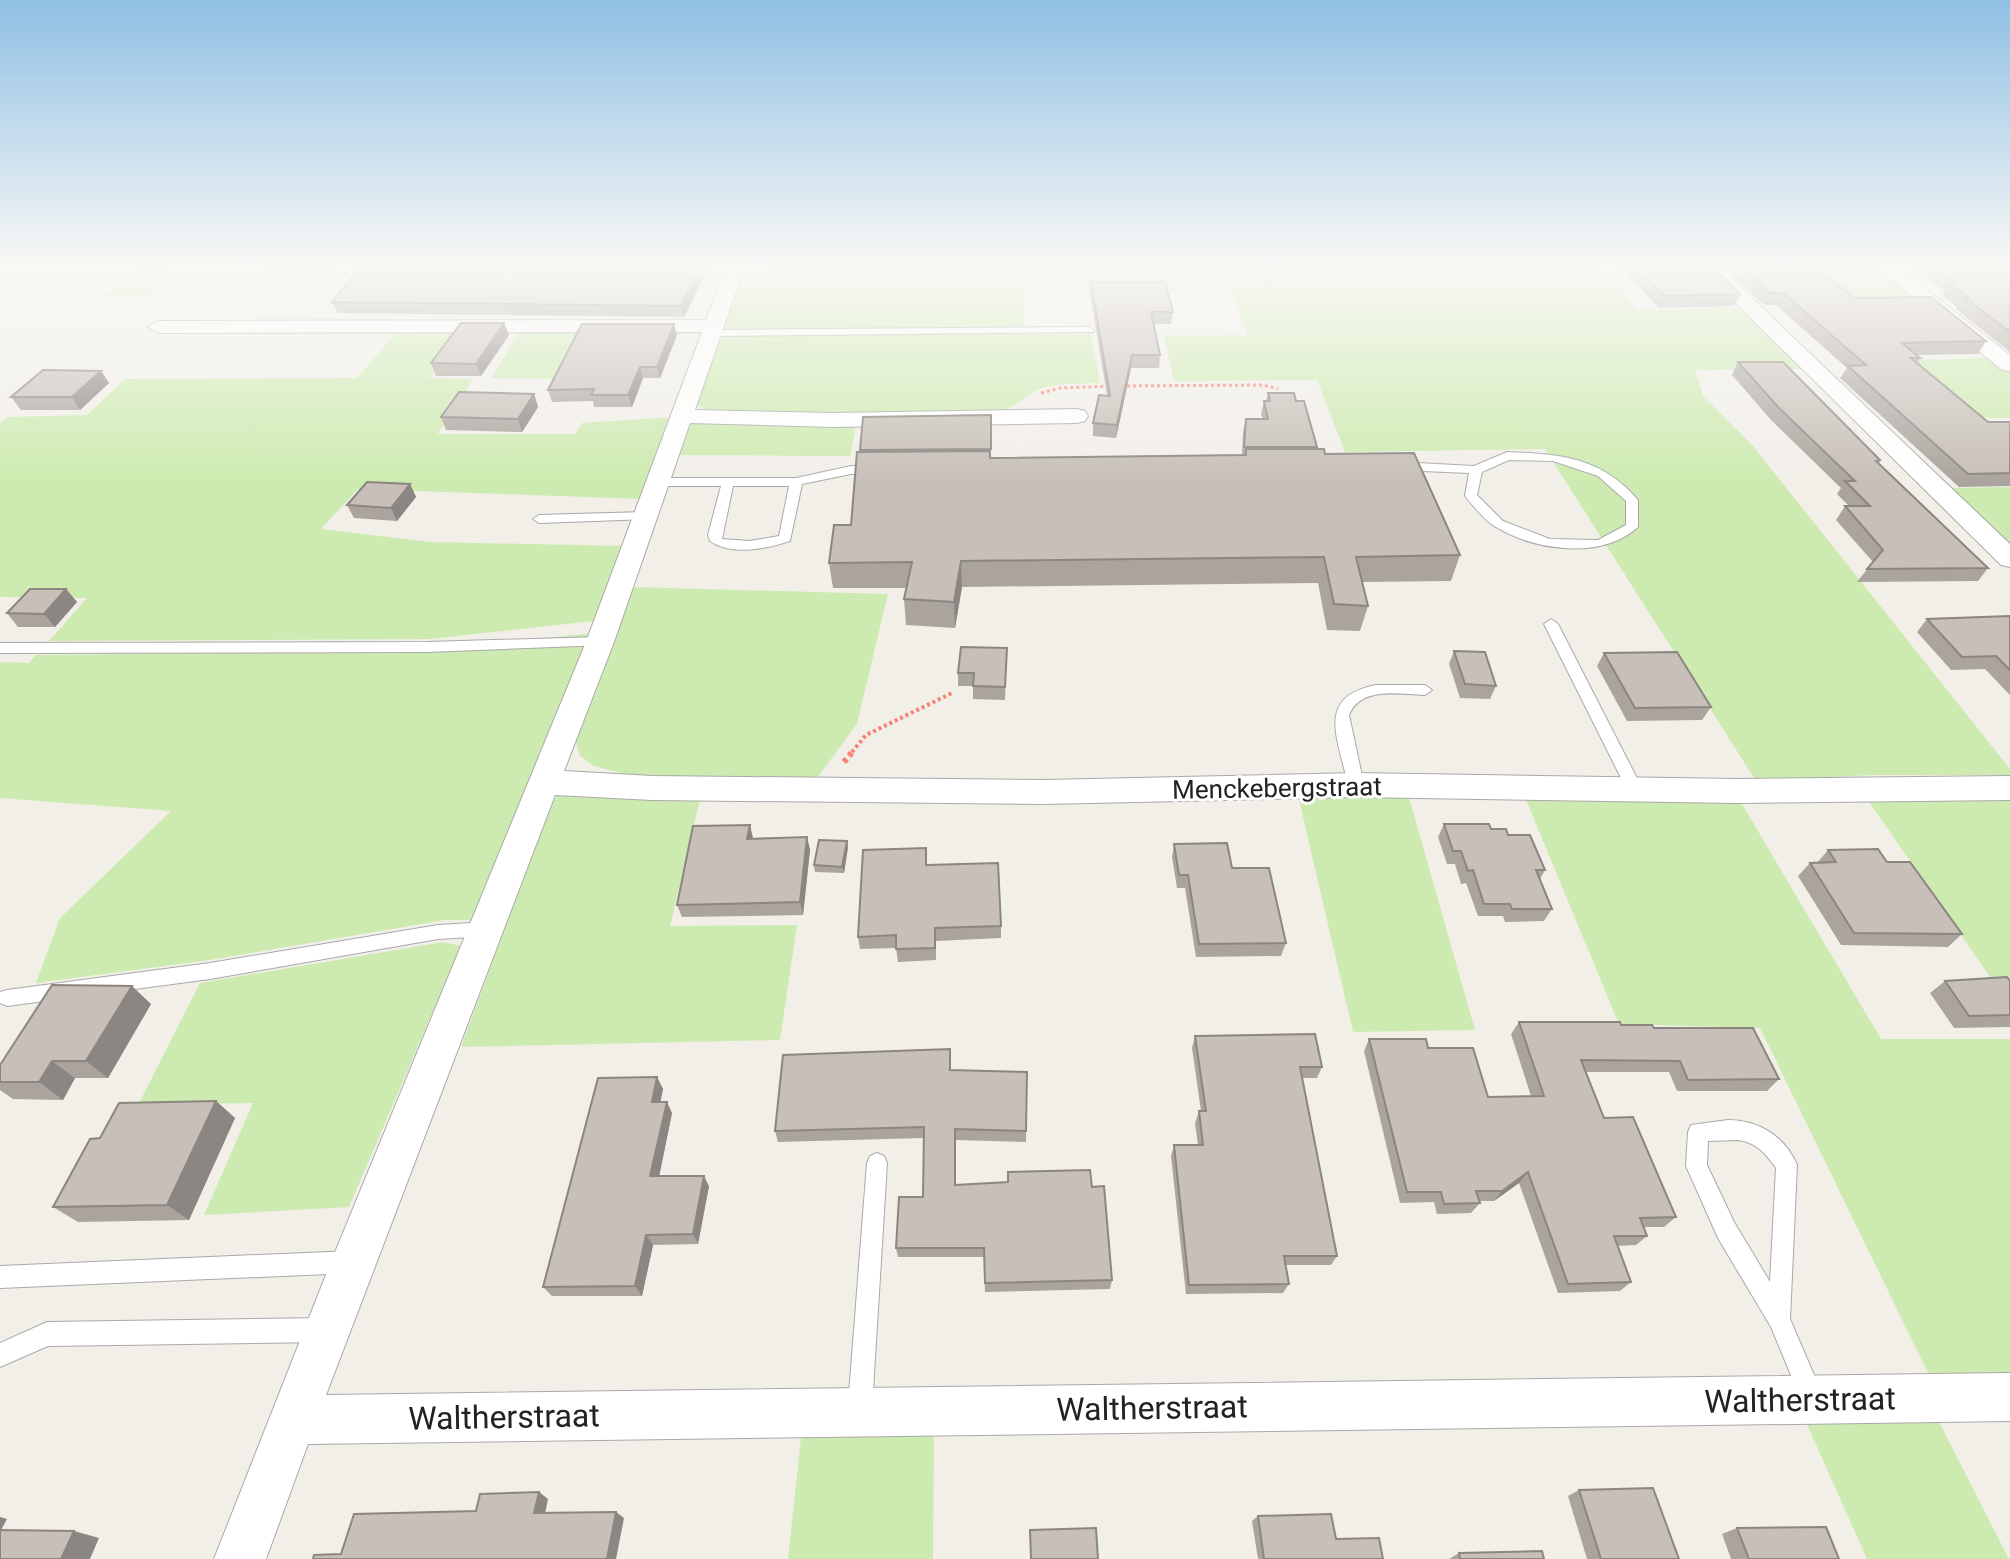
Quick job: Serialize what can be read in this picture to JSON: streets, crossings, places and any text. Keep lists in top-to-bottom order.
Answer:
{
  "streets": {
    "street": ["Menckebergstraat", "Waltherstraat"]
  }
}
